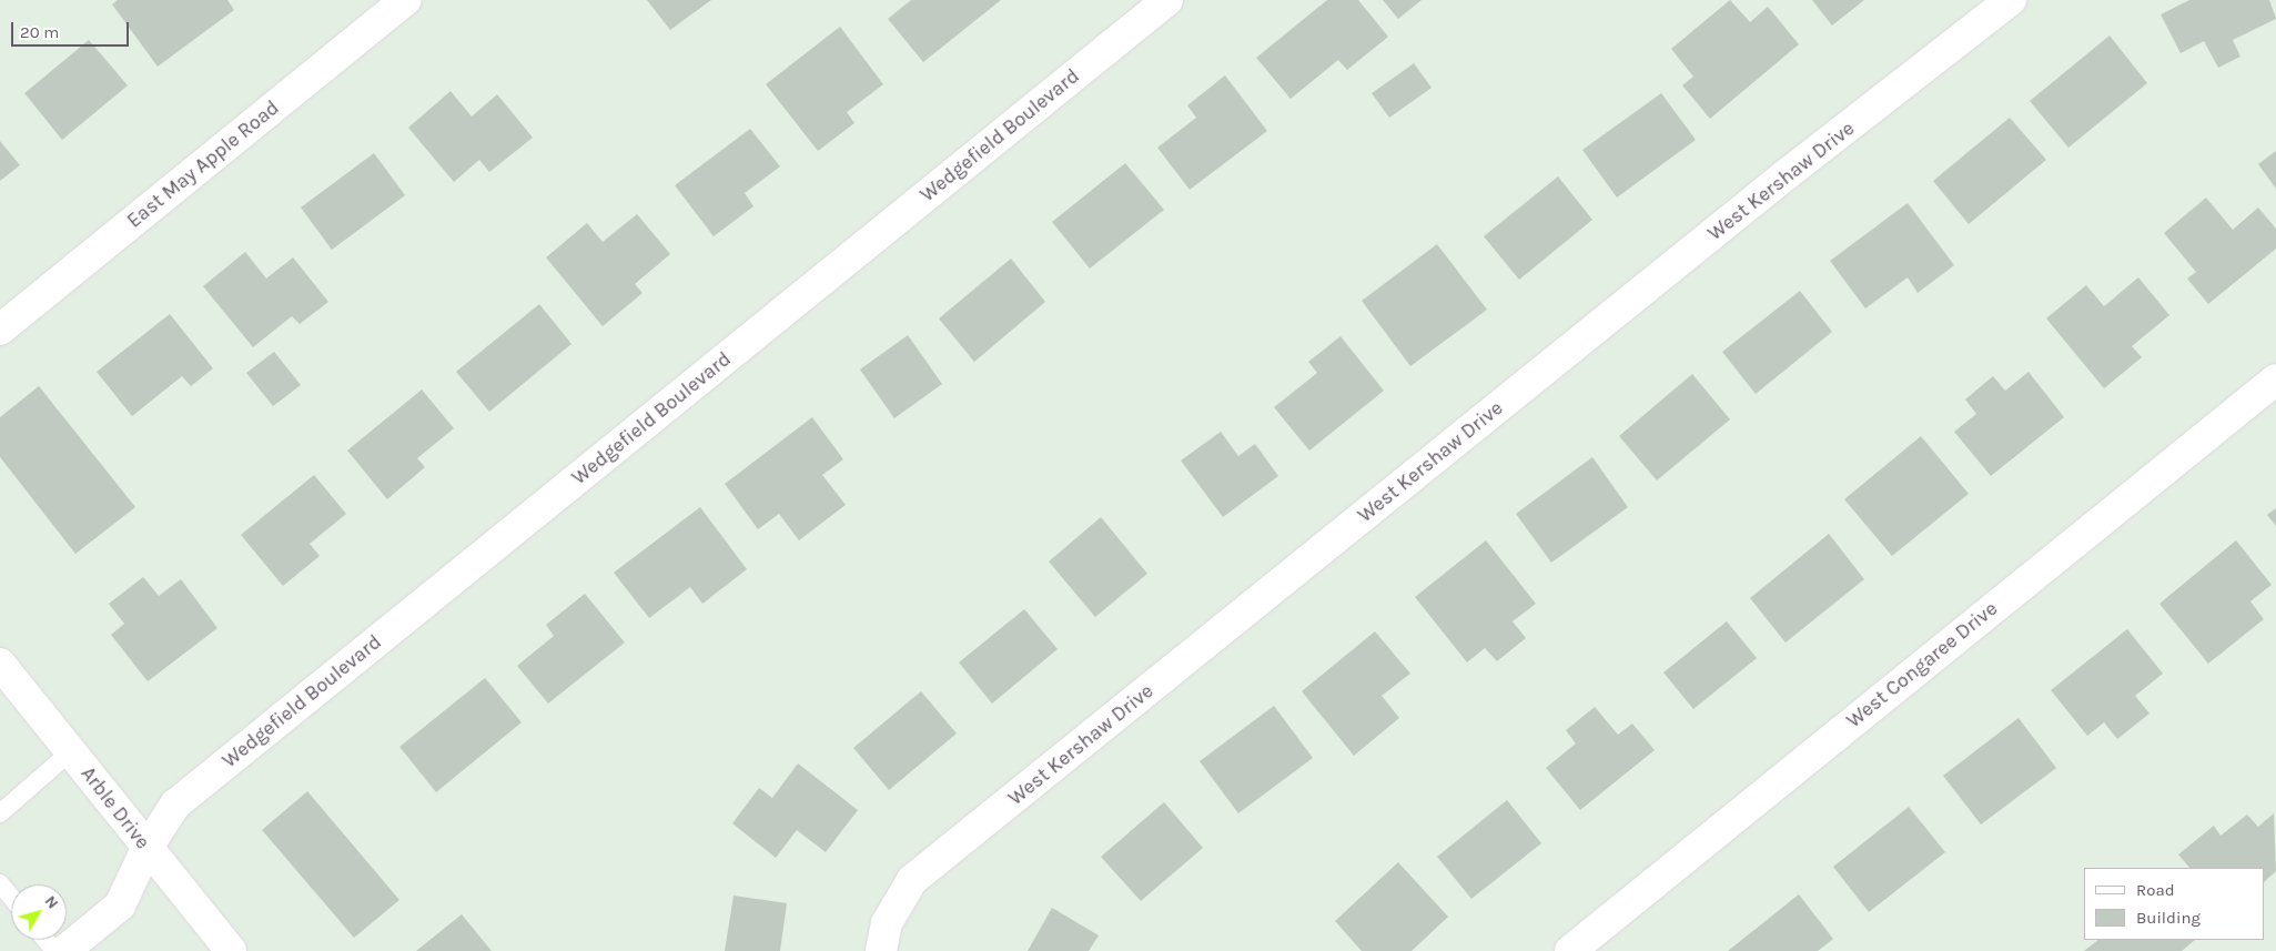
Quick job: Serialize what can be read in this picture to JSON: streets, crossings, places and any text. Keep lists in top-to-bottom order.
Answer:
{
  "streets": {
    "street": [
      "Wedgefield Boulevard",
      "East May Apple Road",
      "West Kershaw Drive",
      "West Congaree Drive",
      "Arble Drive"
    ]
  },
  "crossings": [
    ["Wedgefield Boulevard", "Arble Drive"]
  ],
  "legend": ["Road", "Building"],
  "scale_bar": "20 m",
  "north": "top right"
}
